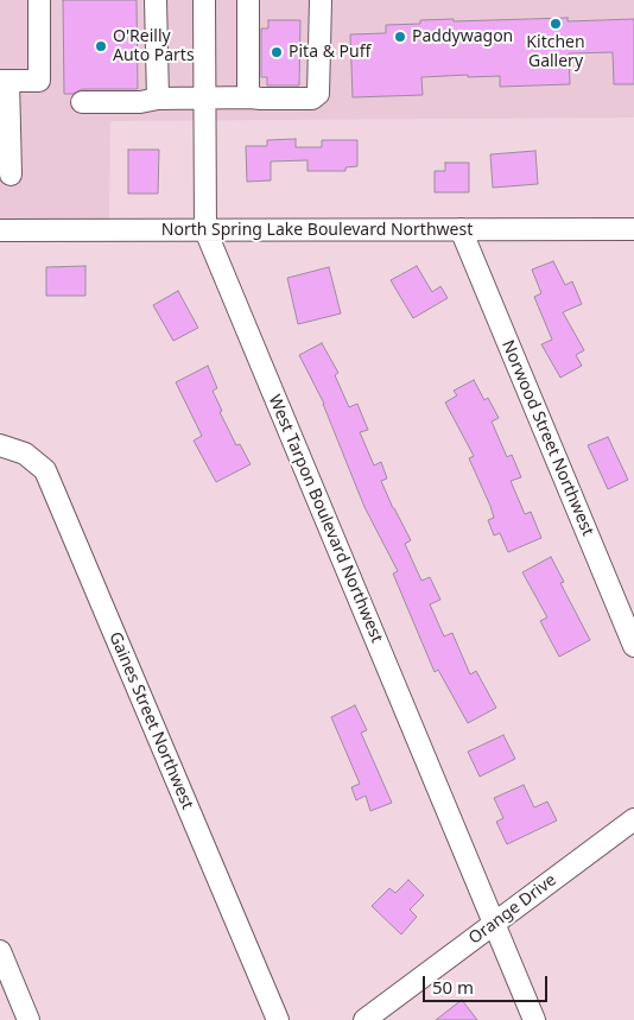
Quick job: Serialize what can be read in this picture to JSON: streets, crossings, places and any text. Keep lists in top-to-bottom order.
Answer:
{
  "streets": {
    "street": [
      "North Spring Lake Boulevard Northwest",
      "Norwood Street Northwest",
      "West Tarpon Boulevard Northwest",
      "Gaines Street Northwest",
      "Orange Drive"
    ]
  },
  "crossings": [
    ["North Spring Lake Boulevard Northwest", "Norwood Street Northwest"],
    ["North Spring Lake Boulevard Northwest", "West Tarpon Boulevard Northwest"],
    ["West Tarpon Boulevard Northwest", "Orange Drive"]
  ],
  "places": [
    "Kitchen Gallery",
    "Paddywagon",
    "O'Reilly Auto Parts",
    "Pita & Puff"
  ],
  "scale_bar": "50 m"
}
